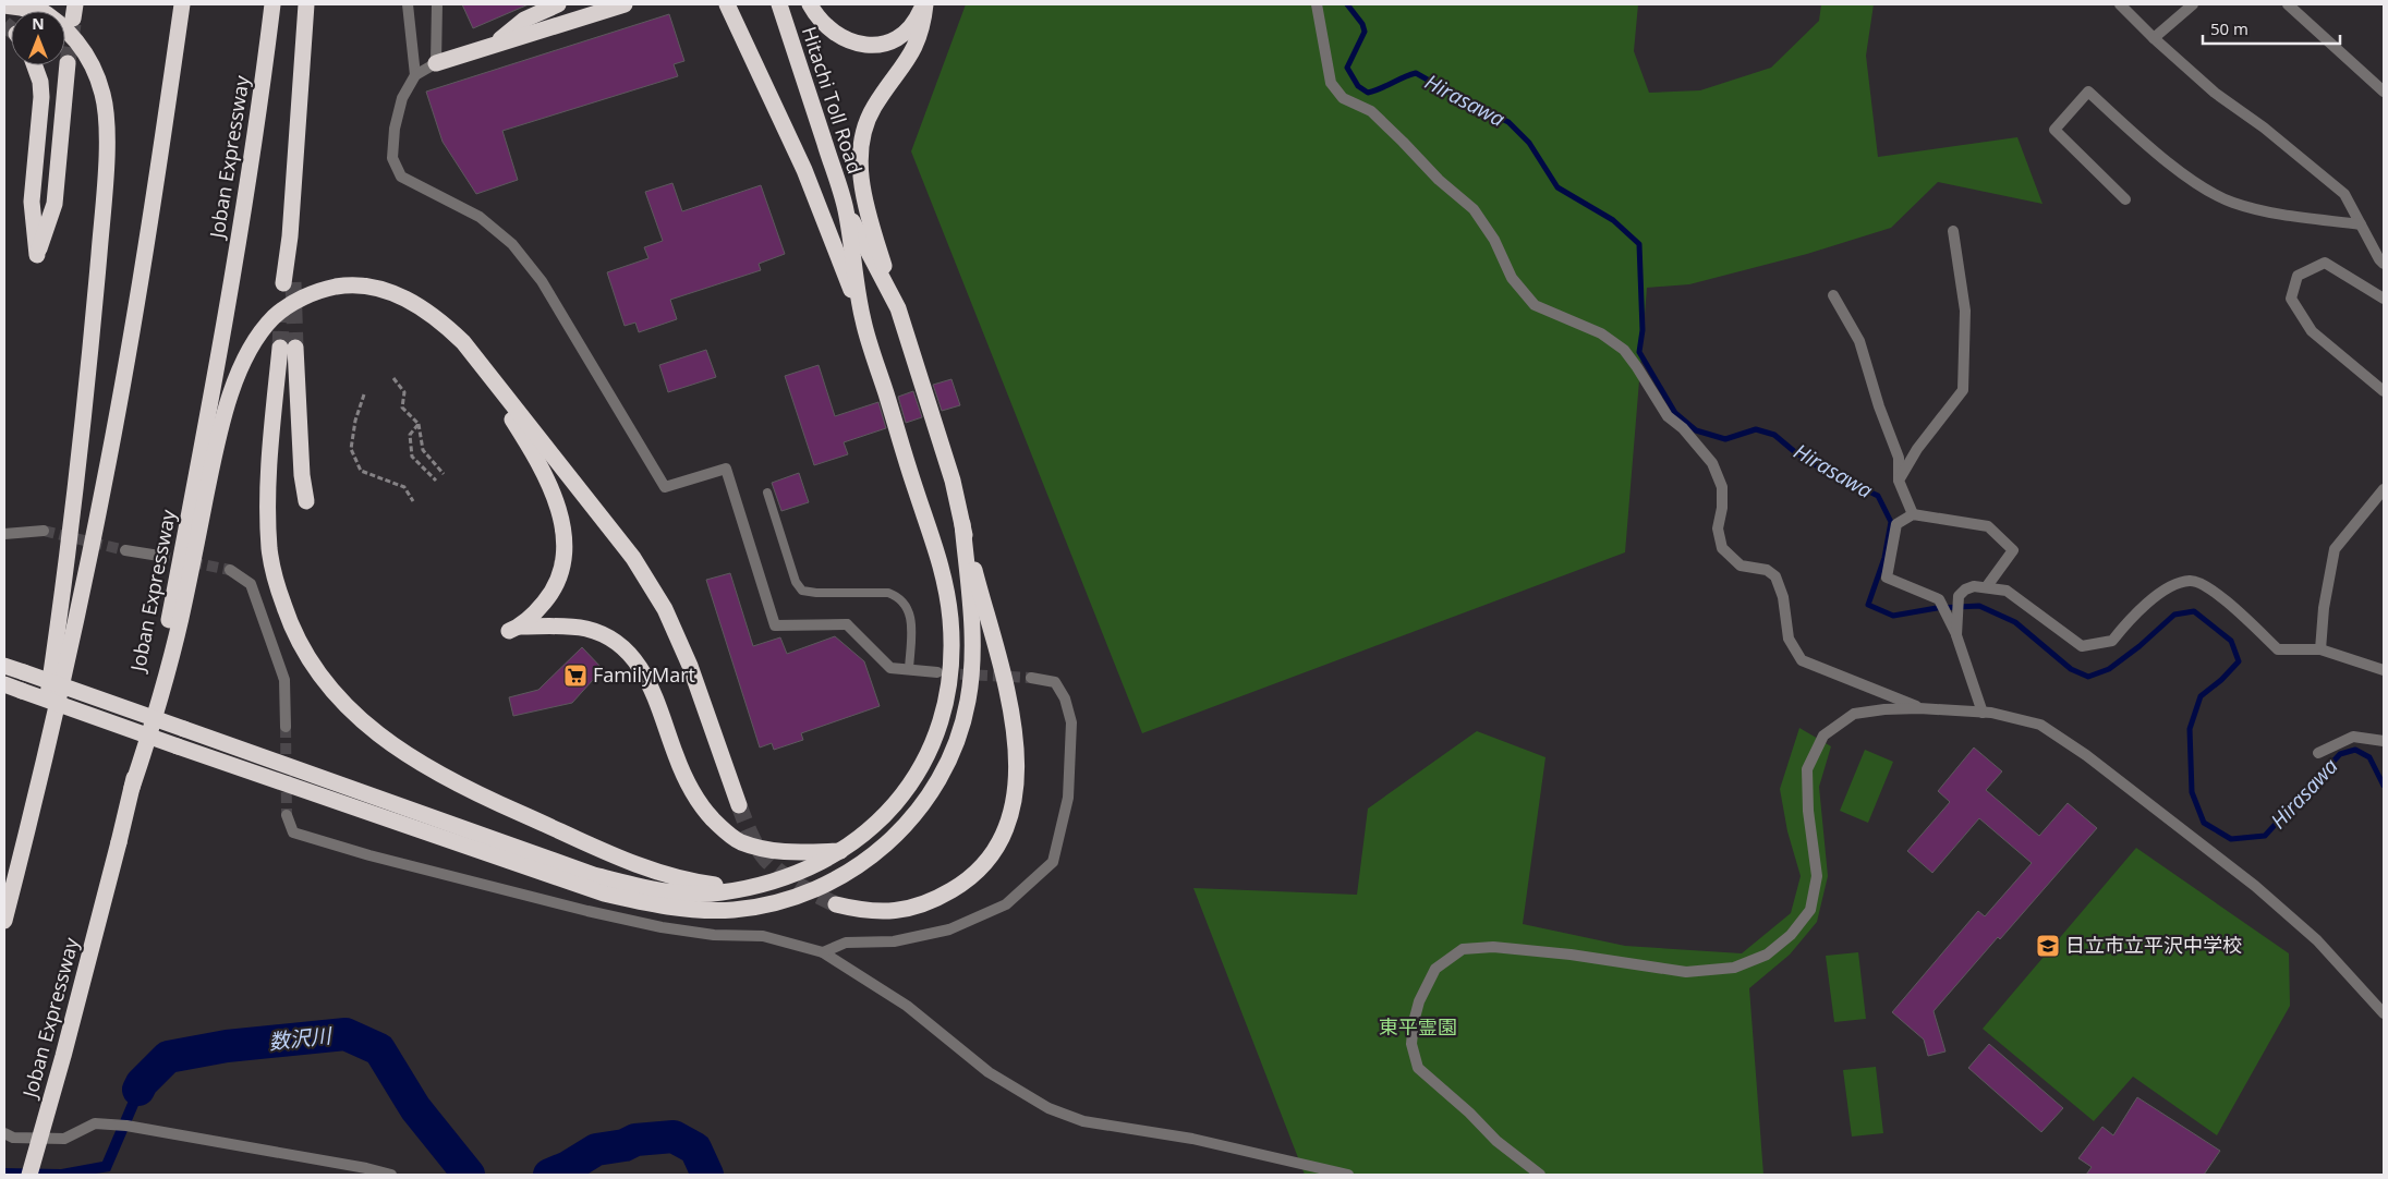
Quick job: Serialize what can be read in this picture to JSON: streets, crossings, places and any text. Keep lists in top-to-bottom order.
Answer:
{
  "streets": {
    "highway": ["Hitachi Toll Road", "Joban Expressway"]
  },
  "water": ["Hirasawa", "数沢川"],
  "parks": ["東平霊園"],
  "places": {
    "supermarket": ["FamilyMart"],
    "school or university": ["日立市立平沢中学校"]
  },
  "scale_bar": "50 m",
  "north": "top"
}
